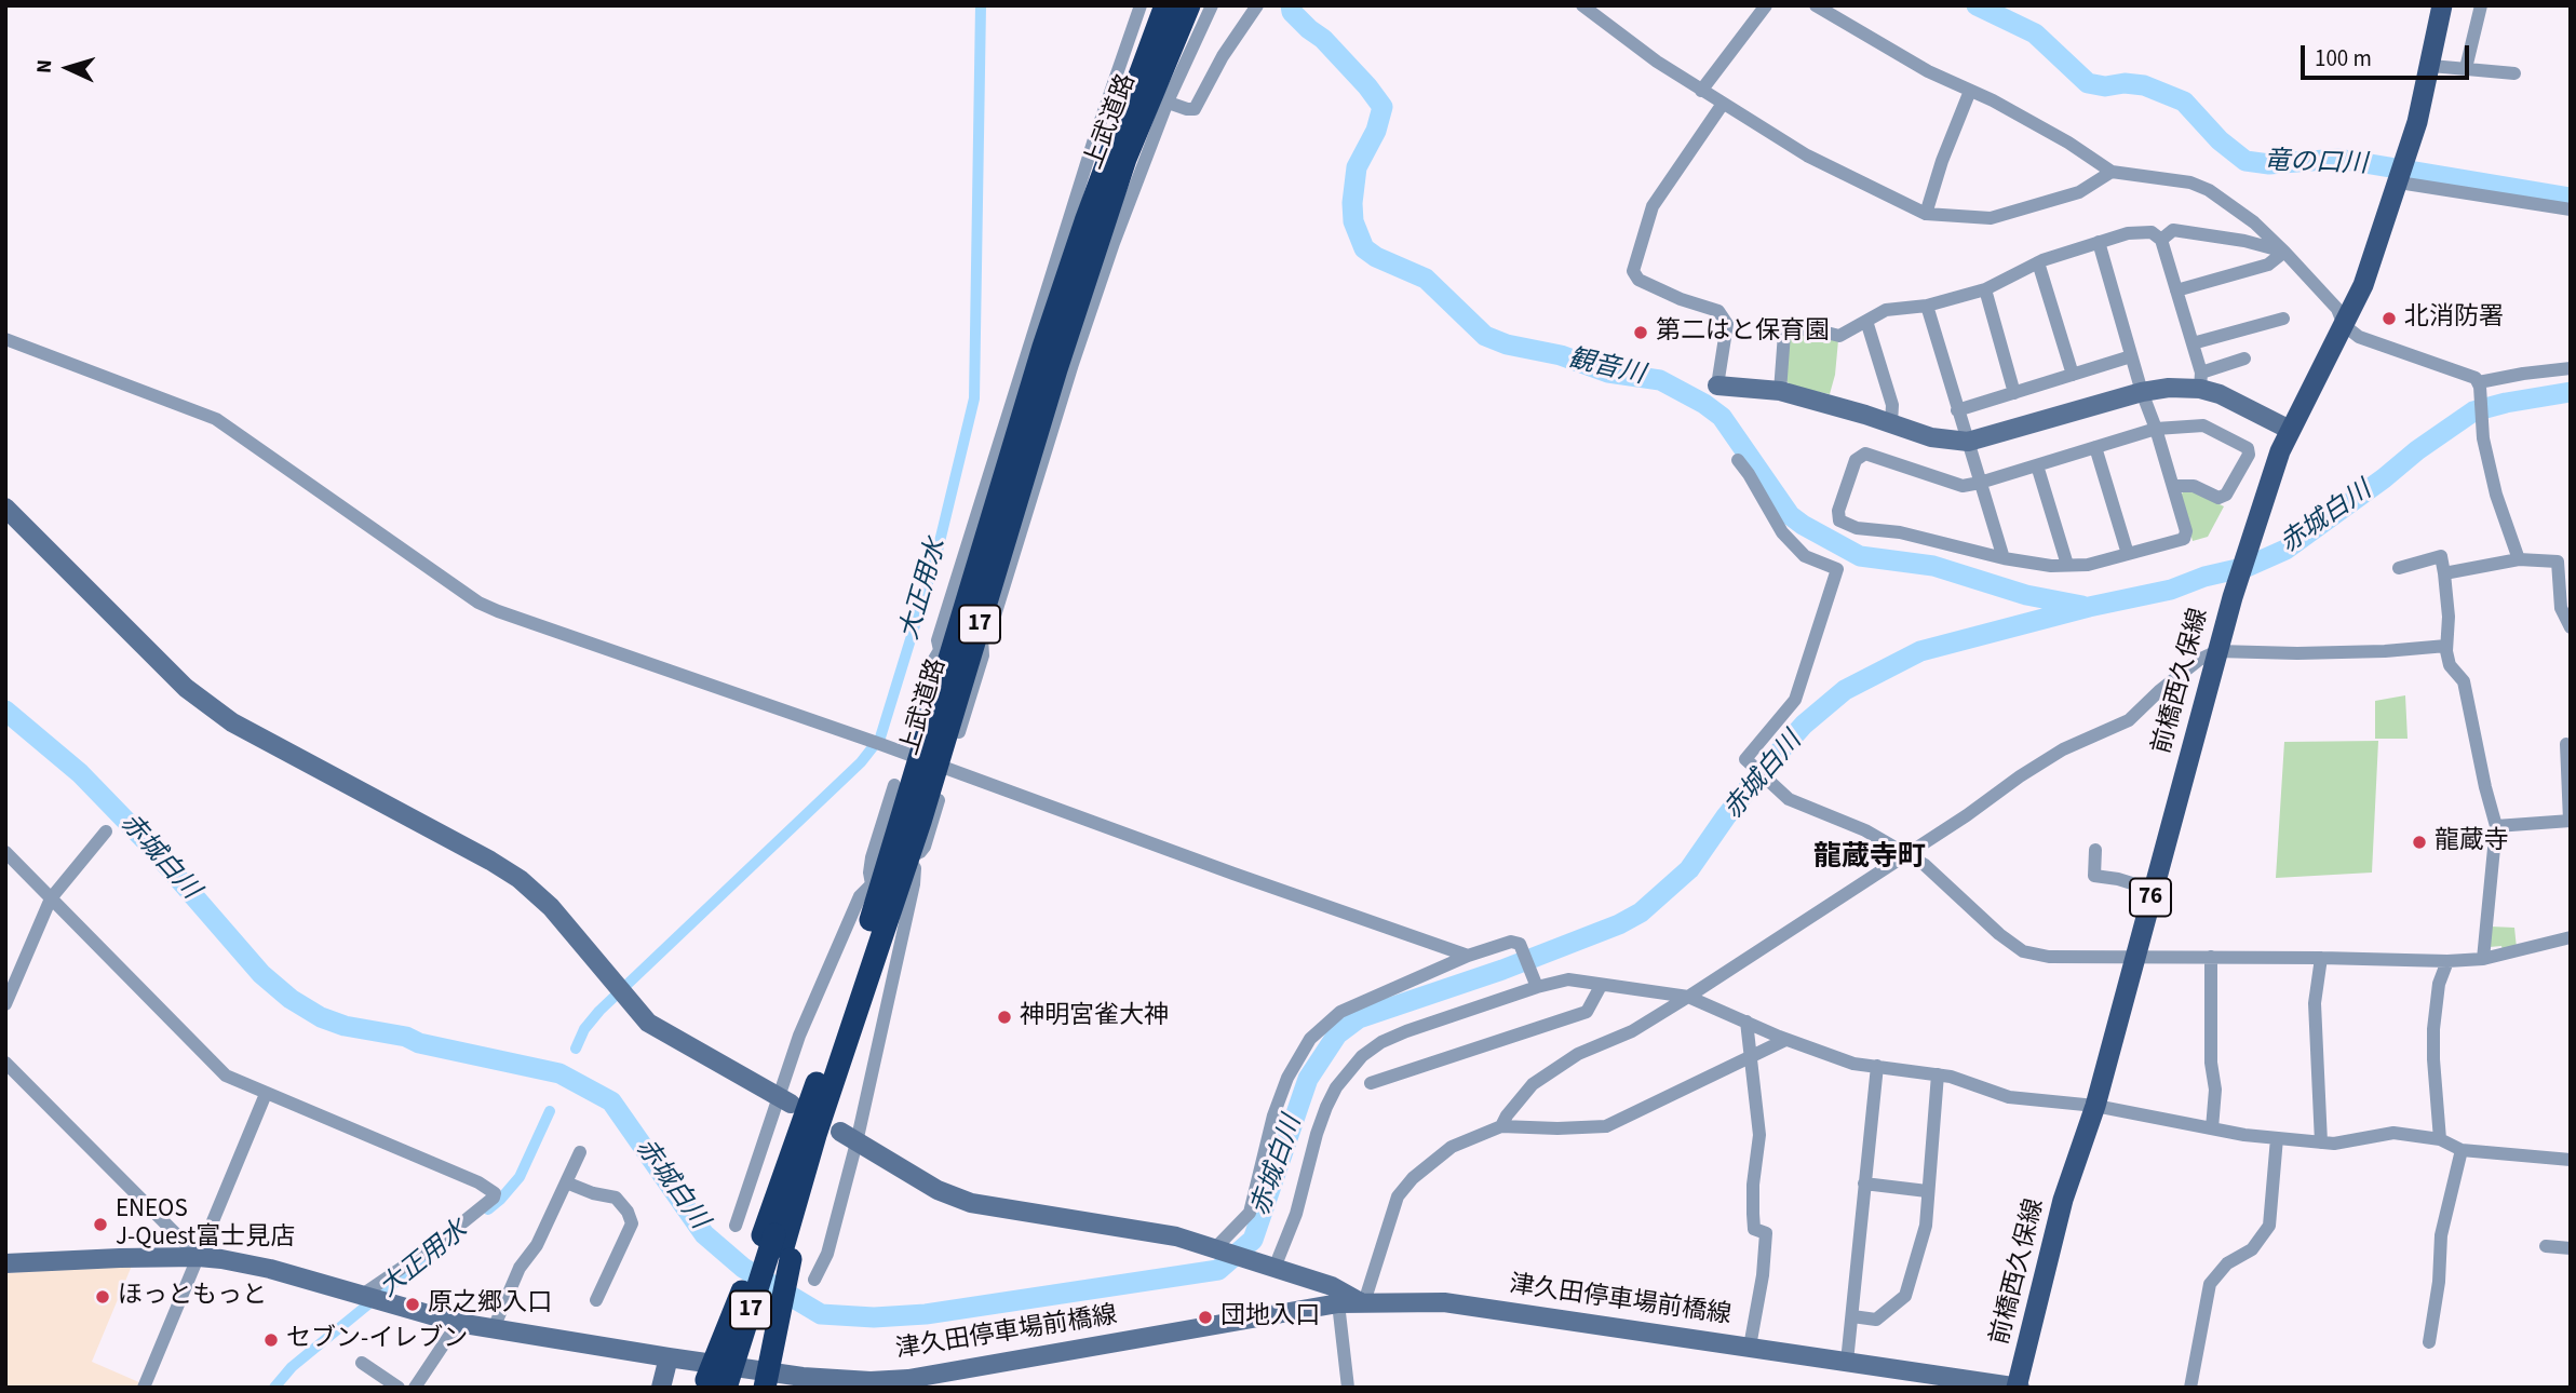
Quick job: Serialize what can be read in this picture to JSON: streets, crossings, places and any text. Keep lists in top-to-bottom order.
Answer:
{
  "streets": {
    "highway": ["上武道路", "17"],
    "main road": ["前橋西久保線", "76"],
    "street": ["津久田停車場前橋線"]
  },
  "crossings": [
    ["上武道路", "17"],
    ["前橋西久保線", "津久田停車場前橋線"]
  ],
  "districts": ["龍蔵寺町"],
  "water": [
    "竜の口川",
    "観音川",
    "赤城白川",
    "大正用水"
  ],
  "places": [
    "北消防署",
    "第二はと保育園",
    "龍蔵寺",
    "神明宮雀大神",
    "ENEOS J-Quest富士見店",
    "ほっともっと",
    "原之郷入口",
    "団地入口",
    "セブン-イレブン"
  ],
  "scale_bar": "100 m",
  "north": "left"
}
